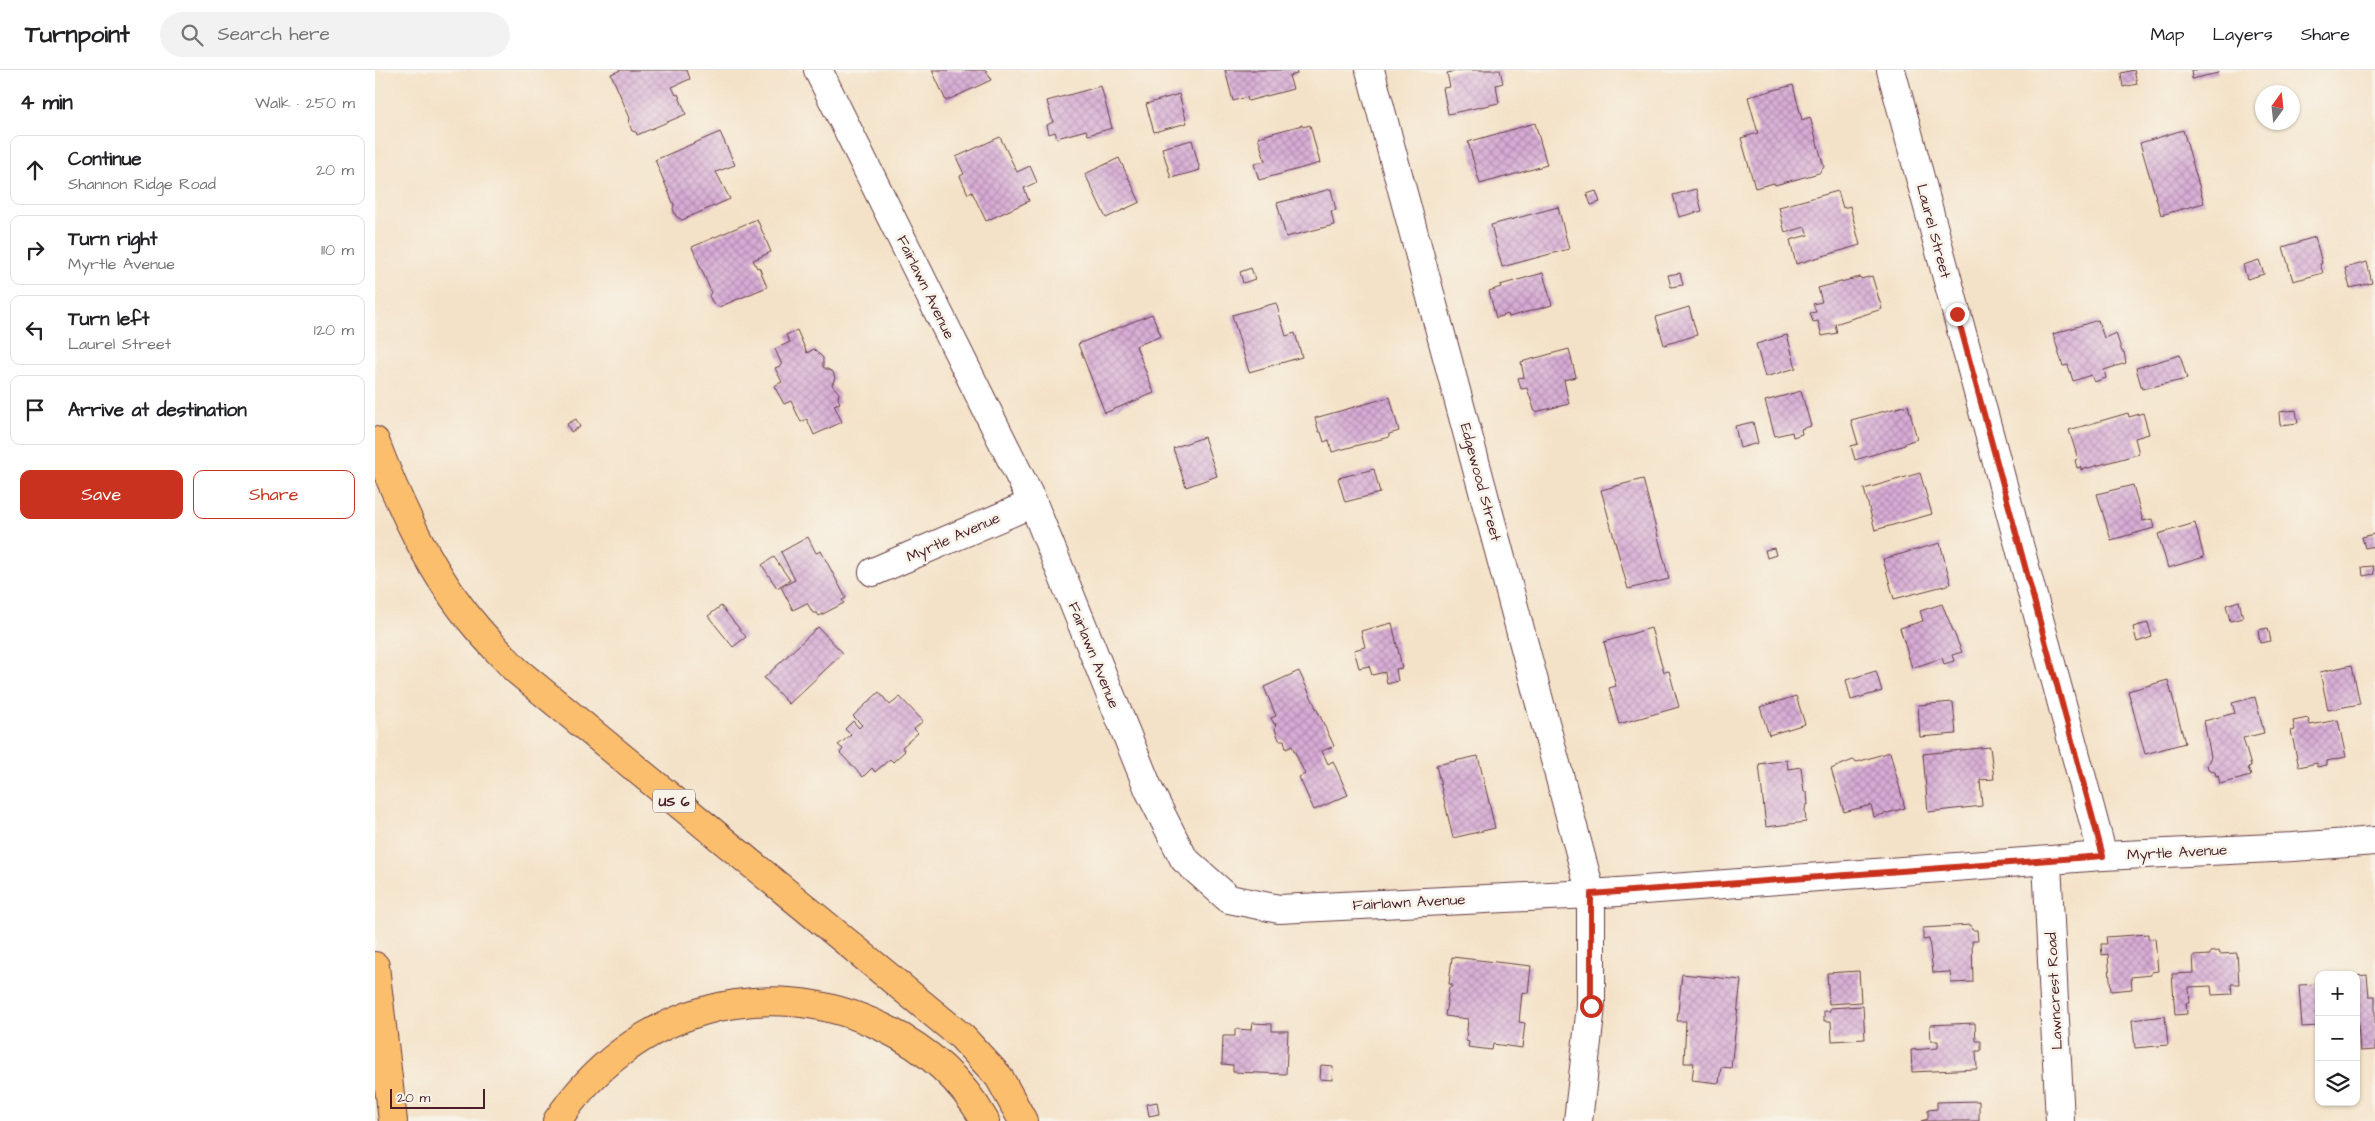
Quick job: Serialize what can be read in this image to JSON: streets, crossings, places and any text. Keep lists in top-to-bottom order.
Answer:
{
  "streets": {
    "highway": ["US 6"],
    "street": [
      "Laurel Street",
      "Fairlawn Avenue",
      "Edgewood Street",
      "Myrtle Avenue",
      "Lawncrest Road"
    ]
  },
  "crossings": [
    ["Laurel Street", "Myrtle Avenue"],
    ["Fairlawn Avenue", "Edgewood Street"],
    ["Fairlawn Avenue", "Myrtle Avenue"],
    ["Edgewood Street", "Myrtle Avenue"],
    ["Myrtle Avenue", "Lawncrest Road"]
  ],
  "scale_bar": "20 m",
  "north": "top",
  "page": {
    "header": "Turnpoint",
    "search": "Search here",
    "nav": ["Map", "Layers", "Share"],
    "heading": ["4 min", "Walk · 250 m"],
    "list": [
      ["Continue", "Shannon Ridge Road", "20 m"],
      ["Turn right", "Myrtle Avenue", "110 m"],
      ["Turn left", "Laurel Street", "120 m"],
      "Arrive at destination"
    ],
    "buttons": ["Save", "Share"],
    "map_buttons": ["+", "−"],
    "scale": "20 m"
  }
}
